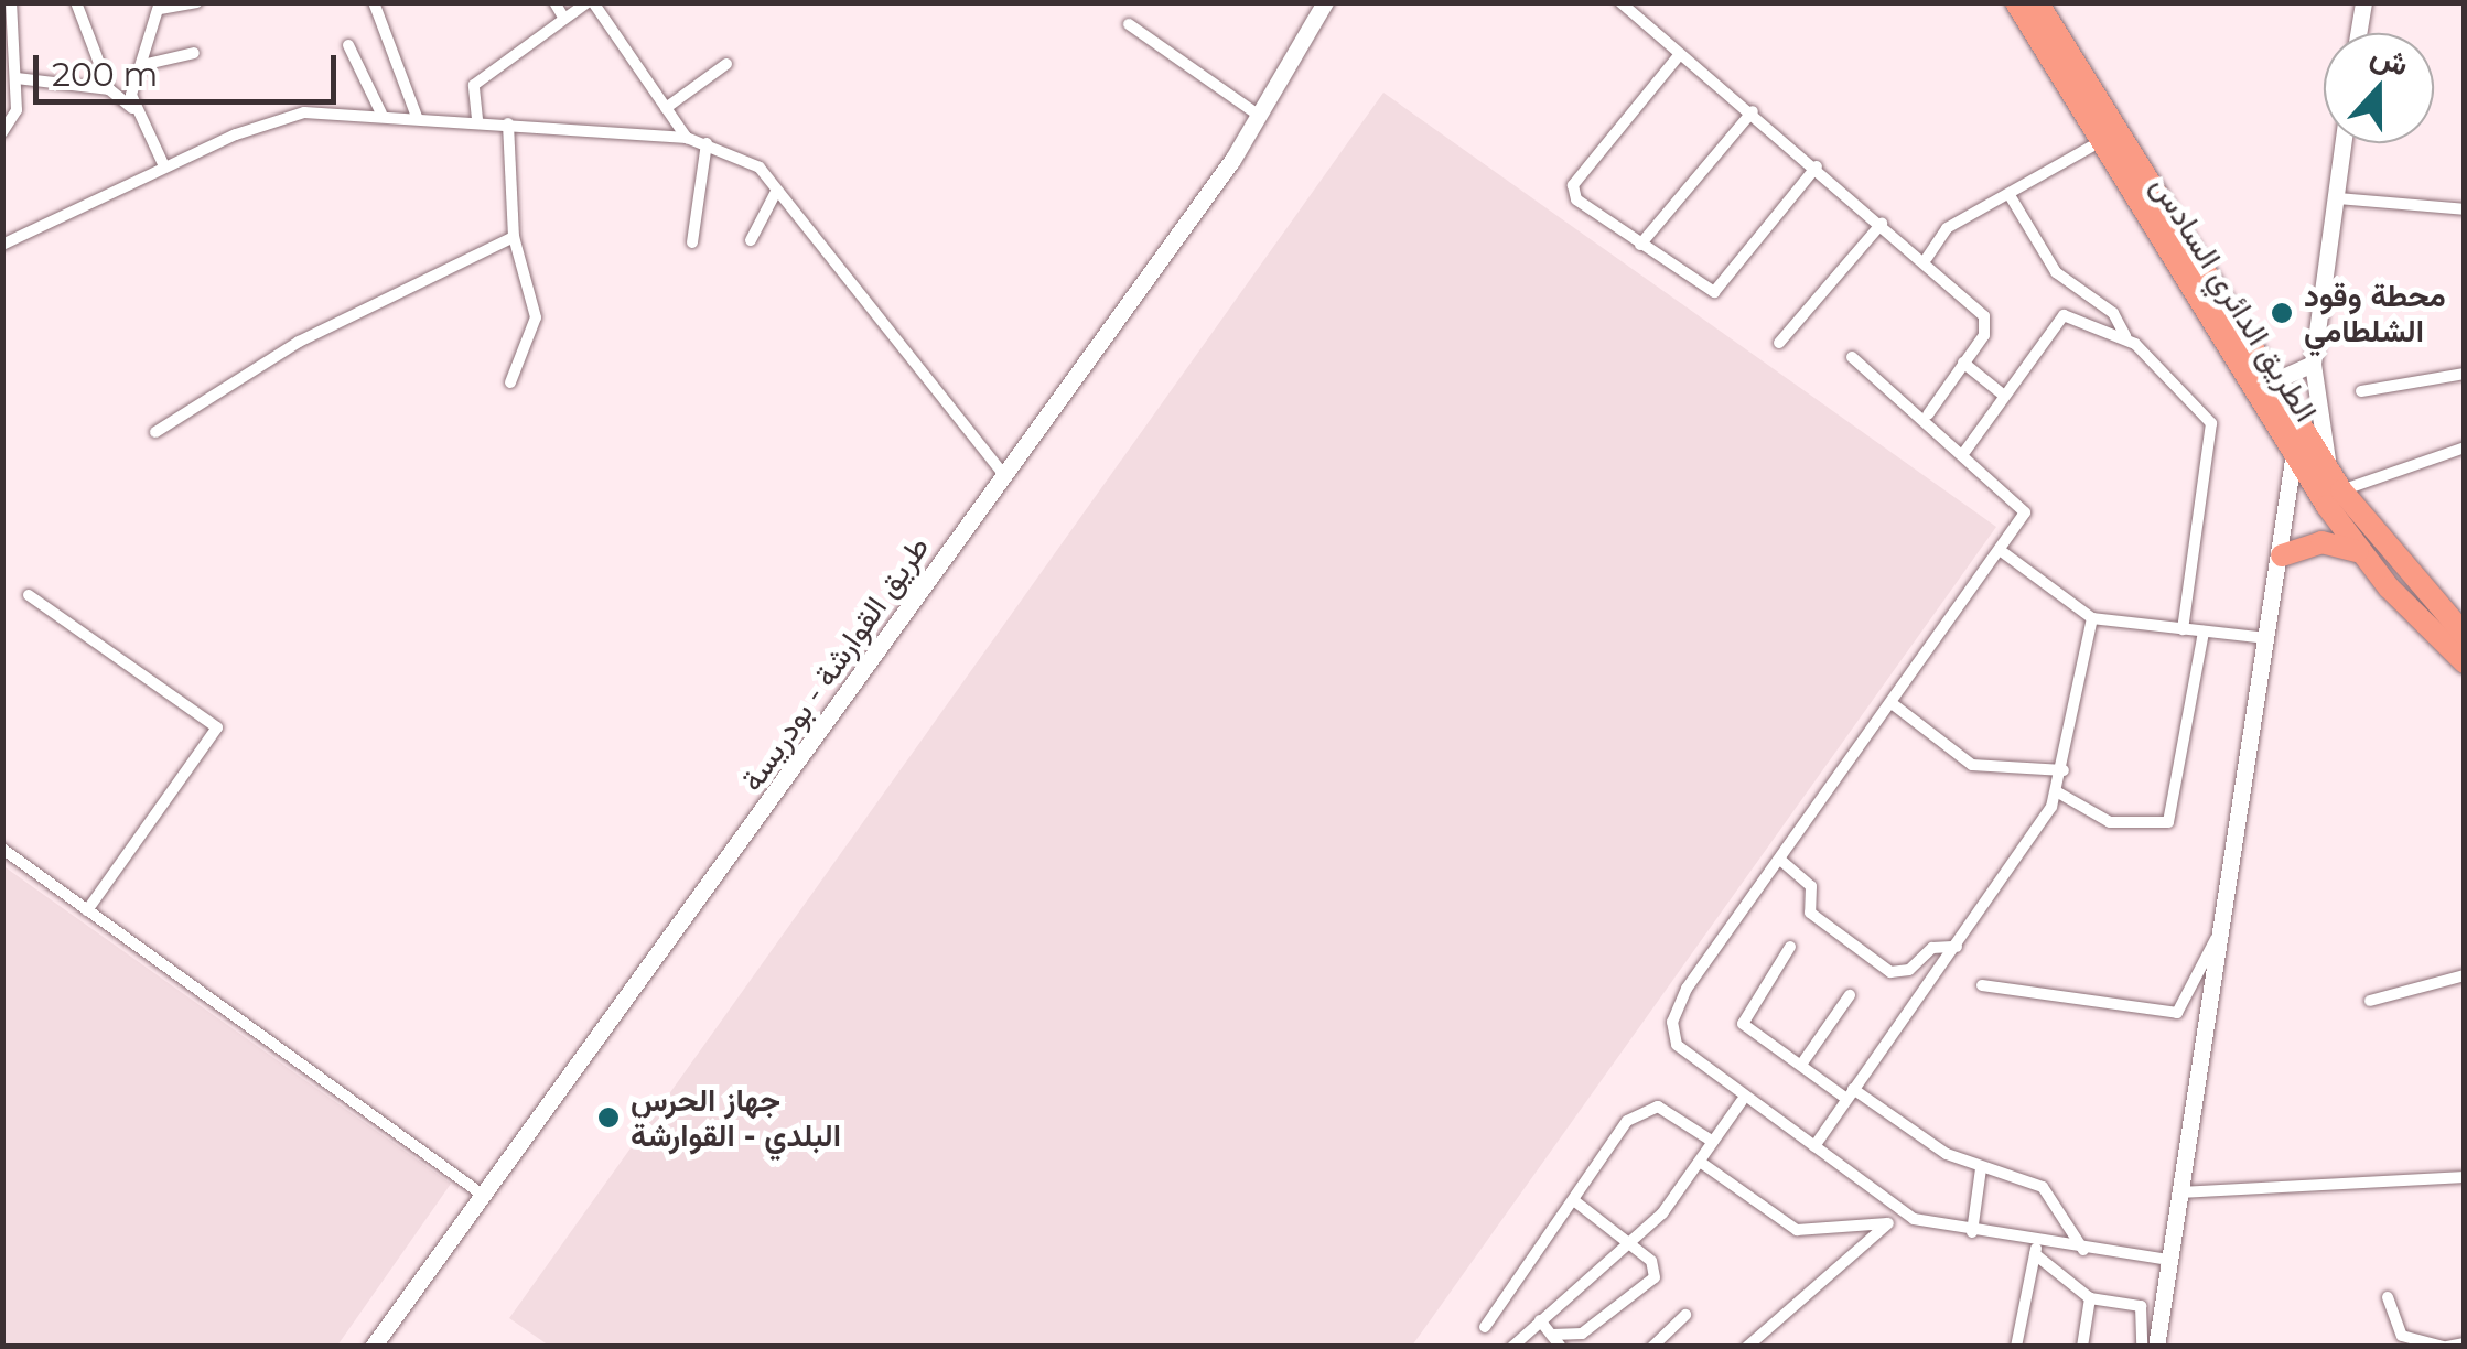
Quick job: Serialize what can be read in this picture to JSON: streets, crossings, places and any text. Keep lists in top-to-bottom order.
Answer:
{
  "streets": {
    "highway": ["الطريق الدائري السادس"],
    "main road": ["طريق القوارشة - بودريسة"]
  },
  "places": ["محطة وقود الشلطامي", "جهاز الحرس البلدي - القوارشة"],
  "scale_bar": "200 m",
  "north": "top"
}
